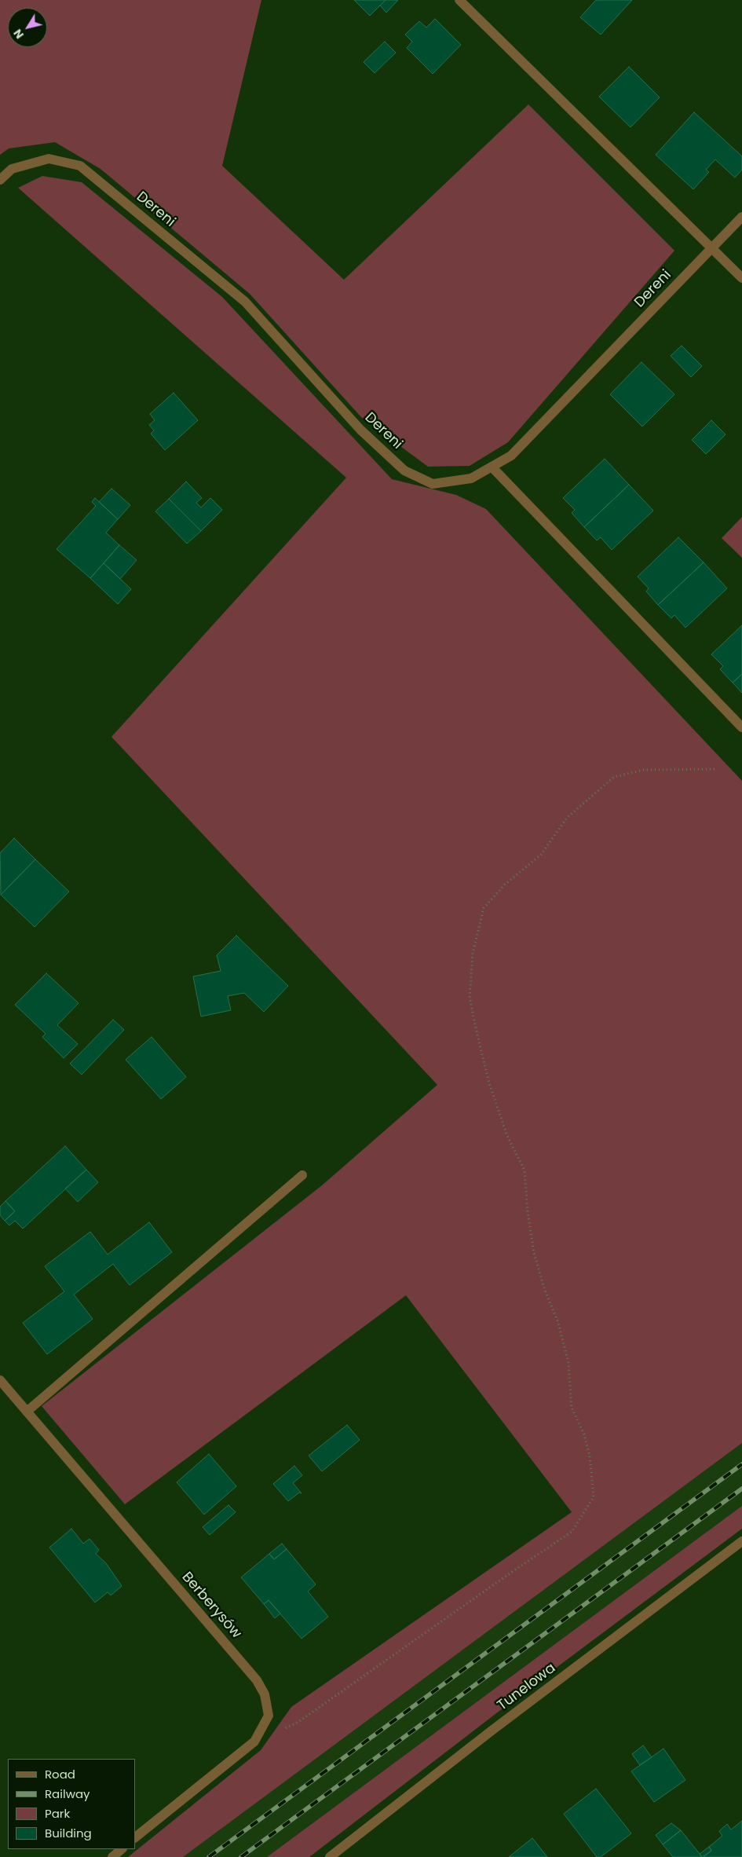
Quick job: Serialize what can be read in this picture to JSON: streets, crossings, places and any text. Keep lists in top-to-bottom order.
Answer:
{
  "streets": {
    "street": ["Dereni", "Berberysów", "Tunelowa"]
  },
  "legend": [
    "Road",
    "Railway",
    "Park",
    "Building"
  ],
  "north": "bottom left"
}
